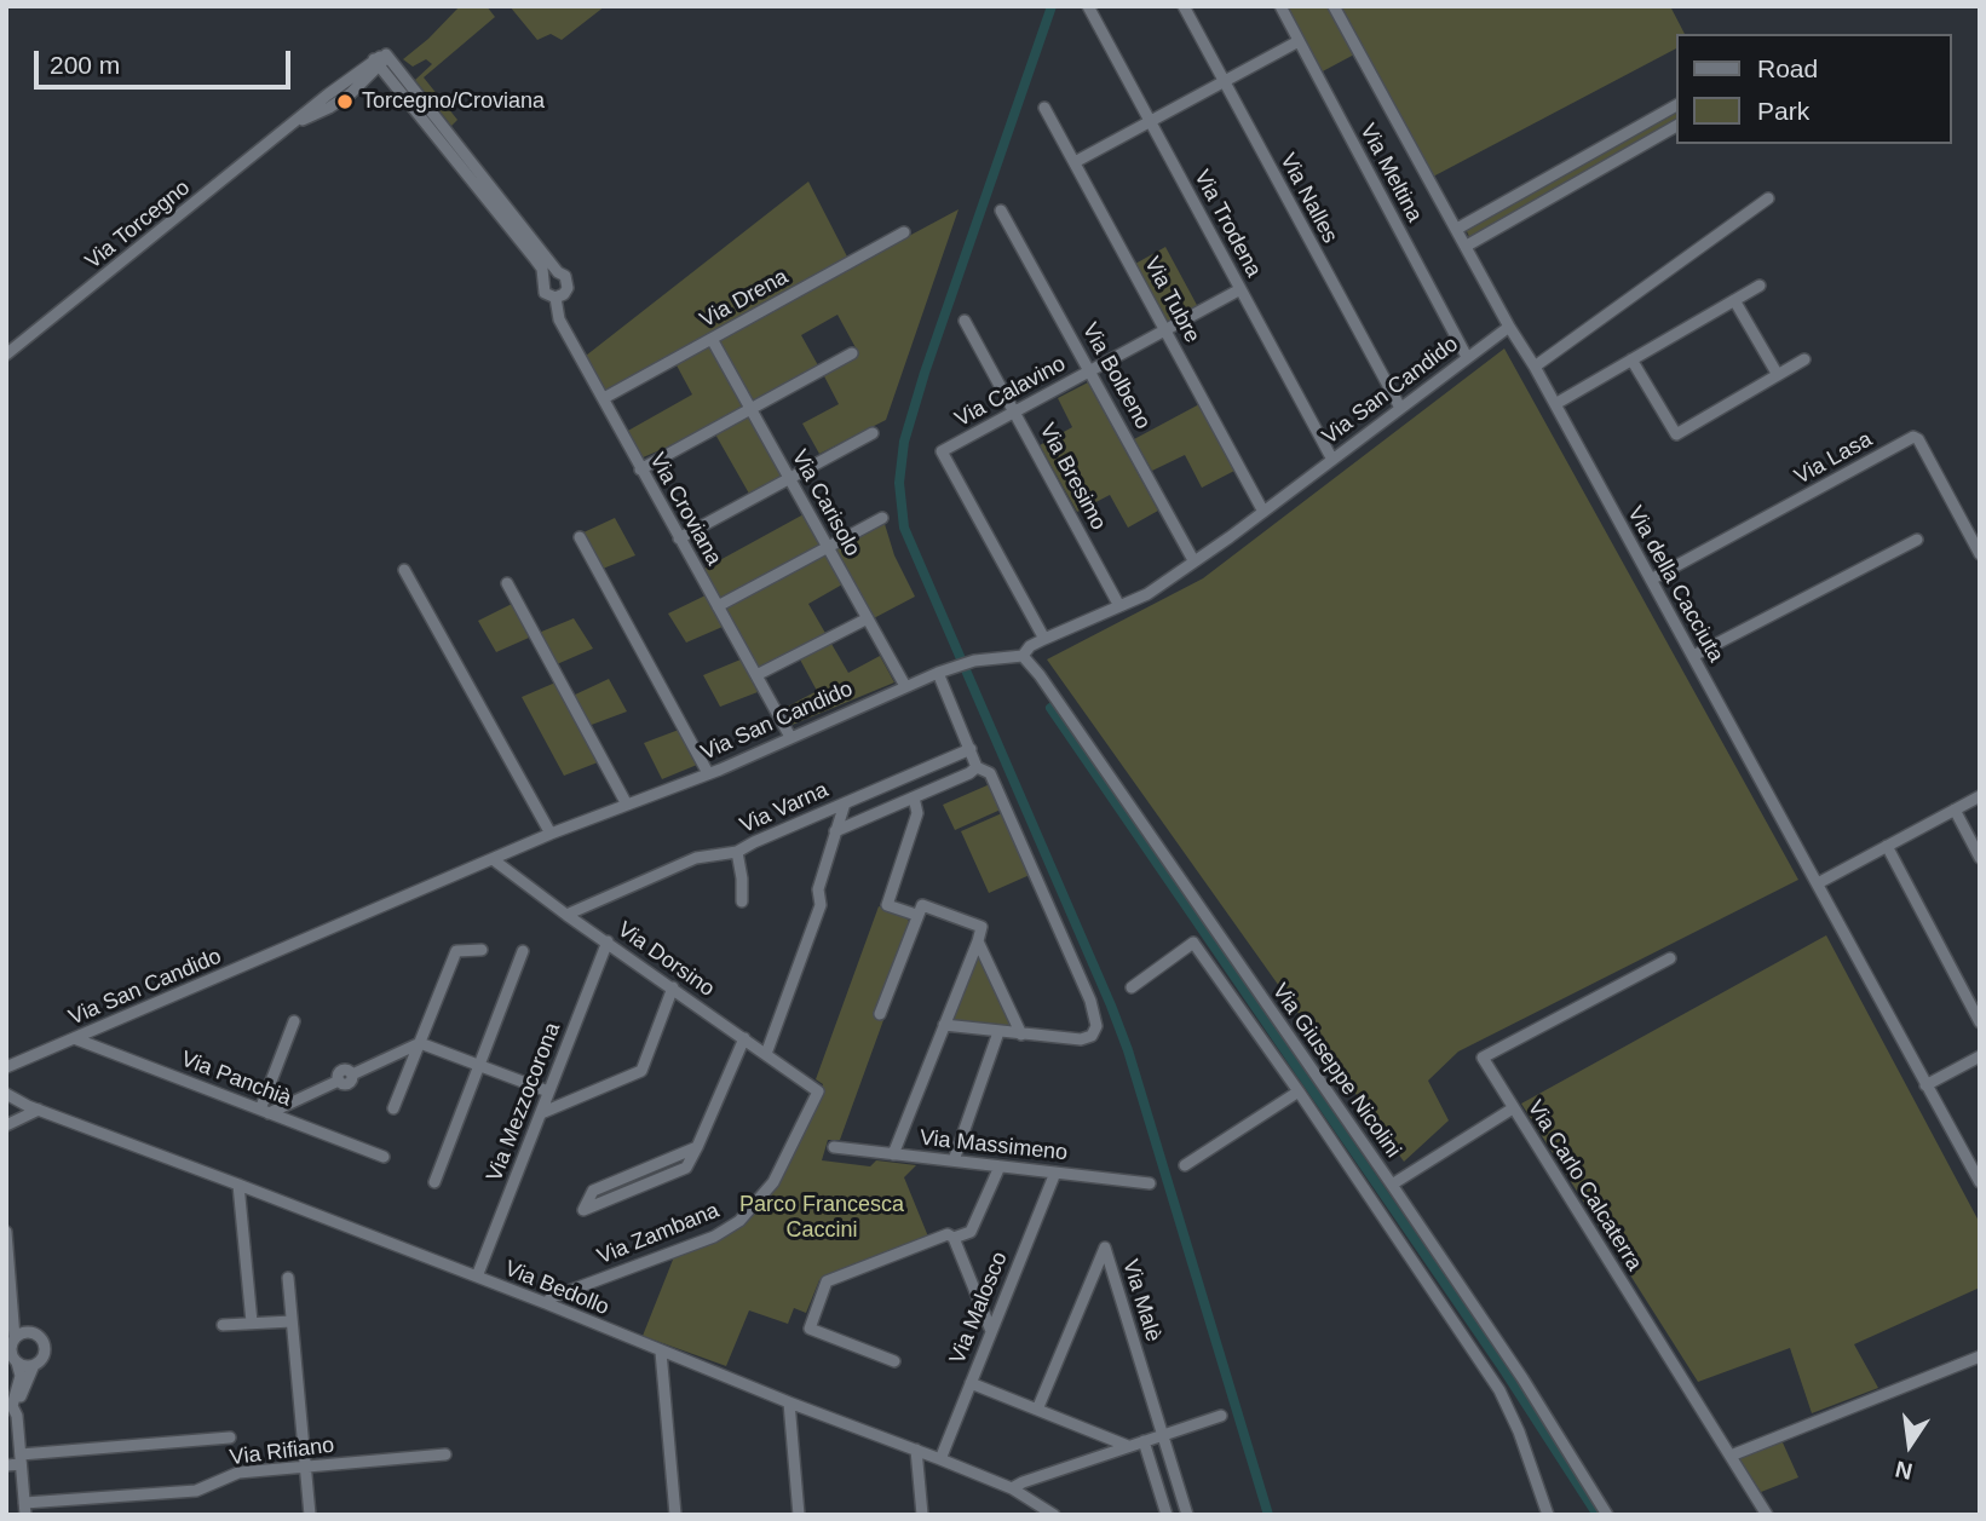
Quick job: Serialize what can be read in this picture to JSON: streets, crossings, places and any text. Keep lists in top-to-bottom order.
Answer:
{
  "streets": {
    "street": [
      "Via Meltina",
      "Via Nalles",
      "Via Trodena",
      "Via Torcegno",
      "Via Drena",
      "Via Tubre",
      "Via Bolbeno",
      "Via San Candido",
      "Via Calavino",
      "Via Lasa",
      "Via Bresimo",
      "Via Carisolo",
      "Via Croviana",
      "Via della Cacciuta",
      "Via Varna",
      "Via Dorsino",
      "Via Giuseppe Nicolini",
      "Via Panchià",
      "Via Mezzocorona",
      "Via Massimeno",
      "Via Carlo Calcaterra",
      "Via Zambana",
      "Via Bedollo",
      "Via Malè",
      "Via Malosco",
      "Via Rifiano"
    ]
  },
  "crossings": [
    ["Via Meltina", "Via San Candido"],
    ["Via Nalles", "Via San Candido"],
    ["Via Trodena", "Via San Candido"],
    ["Via Trodena", "Via Calavino"],
    ["Via Drena", "Via Carisolo"],
    ["Via Drena", "Via Croviana"],
    ["Via Tubre", "Via San Candido"],
    ["Via Tubre", "Via Calavino"],
    ["Via Bolbeno", "Via San Candido"],
    ["Via Bolbeno", "Via Calavino"],
    ["Via San Candido", "Via Calavino"],
    ["Via San Candido", "Via Bresimo"],
    ["Via San Candido", "Via Carisolo"],
    ["Via San Candido", "Via Croviana"],
    ["Via San Candido", "Via della Cacciuta"],
    ["Via San Candido", "Via Dorsino"],
    ["Via San Candido", "Via Giuseppe Nicolini"],
    ["Via San Candido", "Via Panchià"],
    ["Via Calavino", "Via Bresimo"],
    ["Via Lasa", "Via della Cacciuta"],
    ["Via Varna", "Via Dorsino"],
    ["Via Dorsino", "Via Mezzocorona"],
    ["Via Dorsino", "Via Zambana"],
    ["Via Mezzocorona", "Via Bedollo"],
    ["Via Massimeno", "Via Malosco"],
    ["Via Zambana", "Via Bedollo"],
    ["Via Bedollo", "Via Malosco"]
  ],
  "parks": ["Parco Francesca Caccini"],
  "places": ["Torcegno/Croviana"],
  "legend": ["Road", "Park"],
  "scale_bar": "200 m",
  "north": "bottom"
}
